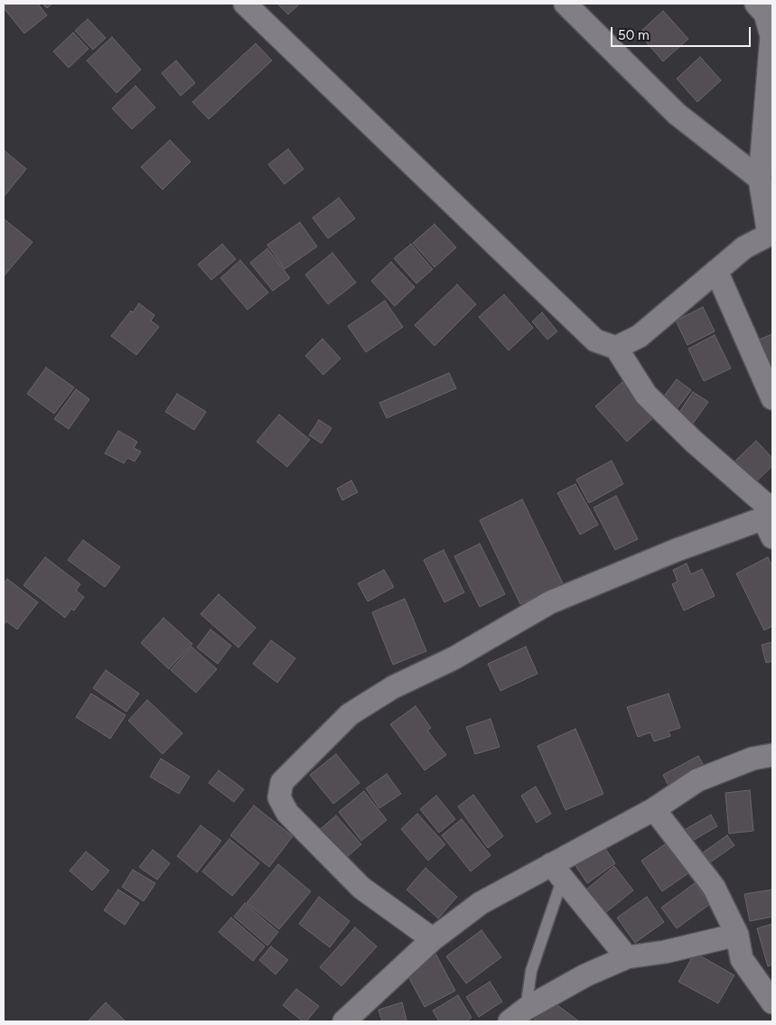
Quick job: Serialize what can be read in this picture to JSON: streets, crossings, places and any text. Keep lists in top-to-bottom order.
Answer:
{
  "scale_bar": "50 m"
}
